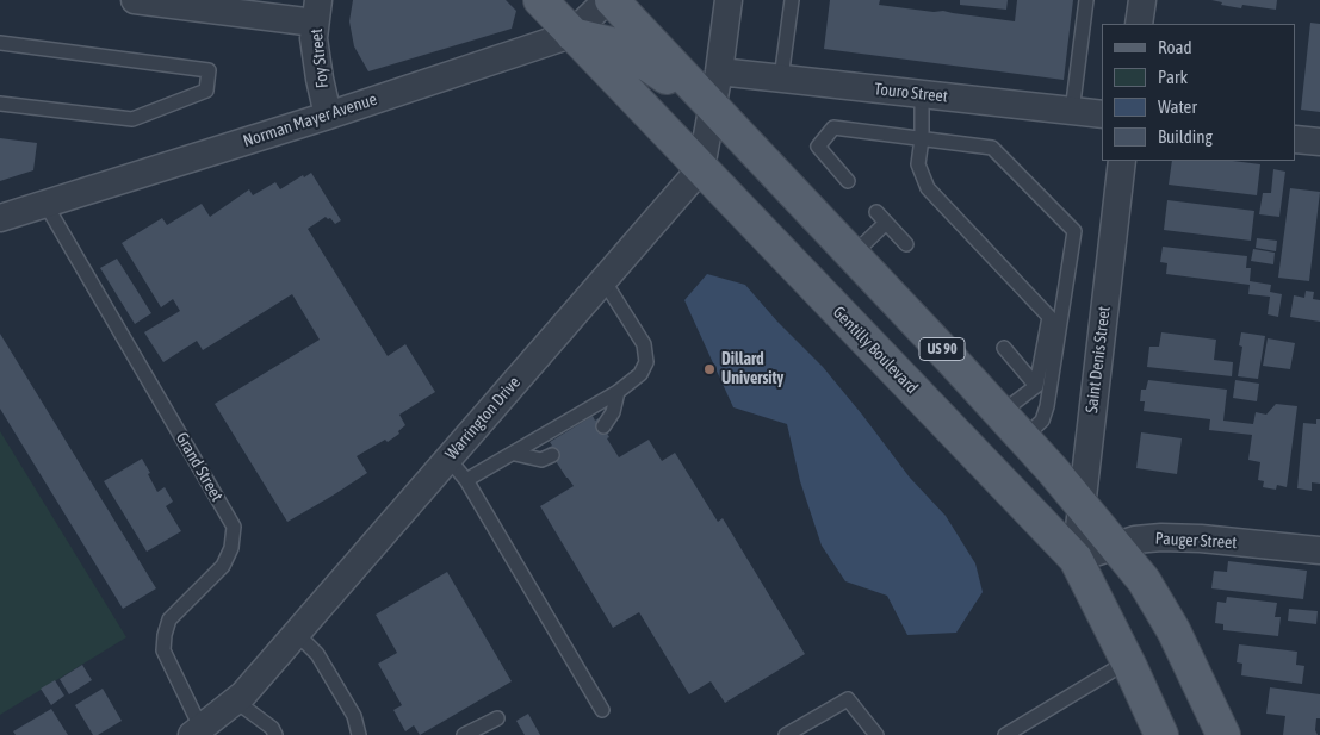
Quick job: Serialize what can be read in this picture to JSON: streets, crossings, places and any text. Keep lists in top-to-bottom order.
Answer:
{
  "streets": {
    "main road": ["US 90", "Gentilly Boulevard"],
    "street": [
      "Foy Street",
      "Touro Street",
      "Norman Mayer Avenue",
      "Saint Denis Street",
      "Warrington Drive",
      "Pauger Street"
    ],
    "lane": ["Grand Street"]
  },
  "crossings": [
    ["Foy Street", "Norman Mayer Avenue"],
    ["Norman Mayer Avenue", "Gentilly Boulevard"],
    ["Norman Mayer Avenue", "Grand Street"],
    ["US 90", "Saint Denis Street"],
    ["US 90", "Pauger Street"],
    ["Gentilly Boulevard", "Saint Denis Street"],
    ["Gentilly Boulevard", "Warrington Drive"],
    ["Gentilly Boulevard", "Pauger Street"],
    ["Saint Denis Street", "Pauger Street"],
    ["Warrington Drive", "Grand Street"]
  ],
  "places": ["Dillard University"],
  "legend": [
    "Road",
    "Park",
    "Water",
    "Building"
  ]
}
